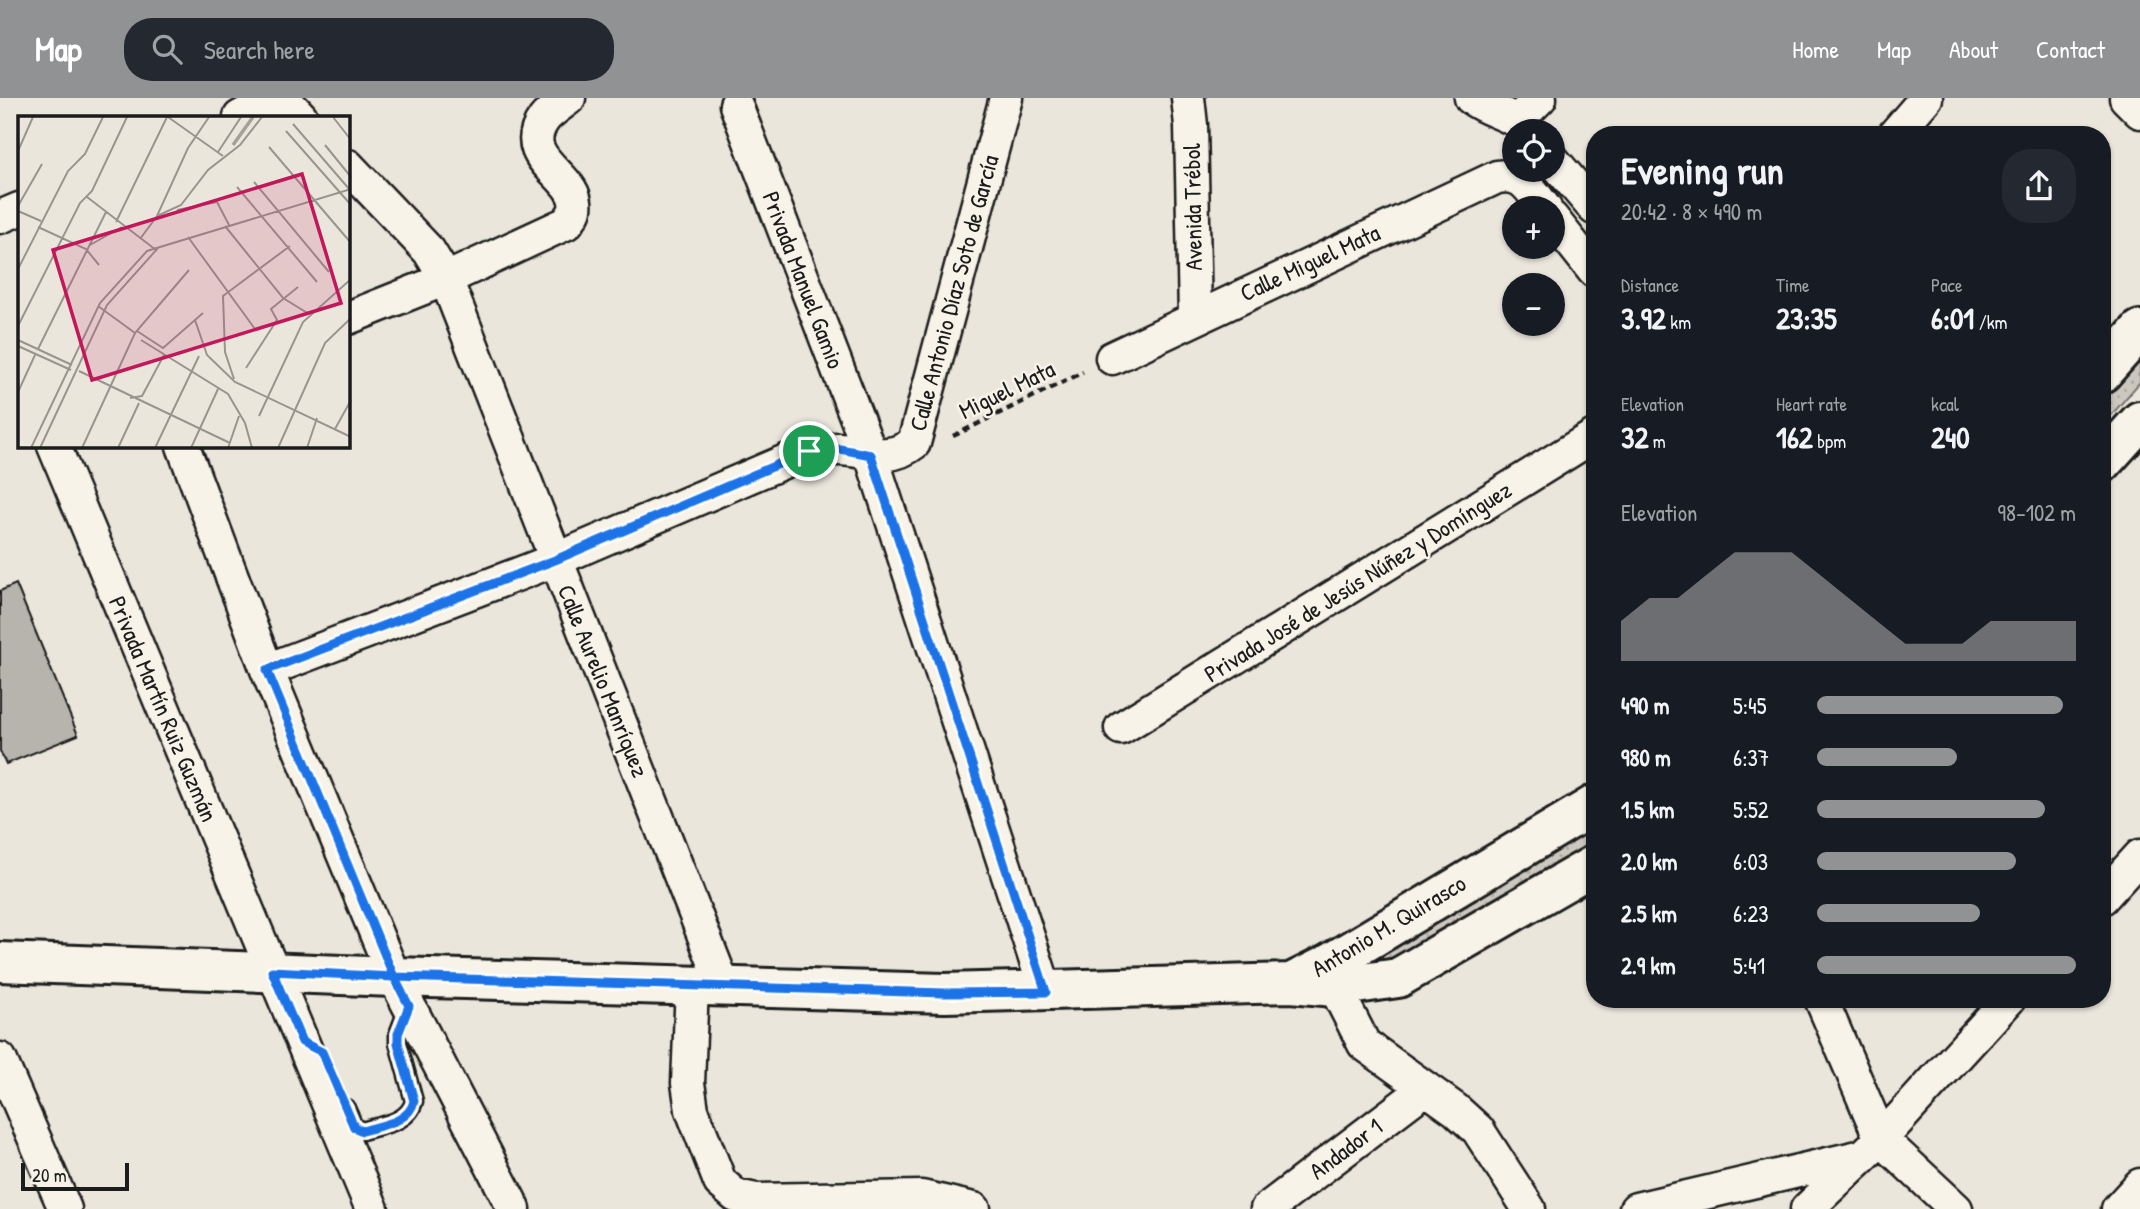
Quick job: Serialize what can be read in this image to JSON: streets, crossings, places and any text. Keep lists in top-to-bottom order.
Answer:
{
  "streets": {
    "main road": ["Antonio M. Quirasco"],
    "street": [
      "Avenida Trébol",
      "Calle Miguel Mata",
      "Privada Manuel Gamio",
      "Calle Antonio Díaz Soto de García",
      "Privada José de Jesús Núñez y Domínguez",
      "Calle Aurelio Manríquez",
      "Privada Martín Ruiz Guzmán",
      "Andador 1"
    ],
    "path": ["Miguel Mata"]
  },
  "crossings": [
    ["Avenida Trébol", "Calle Miguel Mata"],
    ["Calle Miguel Mata", "Miguel Mata"],
    ["Privada Manuel Gamio", "Calle Antonio Díaz Soto de García"],
    ["Privada Manuel Gamio", "Antonio M. Quirasco"],
    ["Calle Antonio Díaz Soto de García", "Miguel Mata"],
    ["Calle Aurelio Manríquez", "Antonio M. Quirasco"],
    ["Privada Martín Ruiz Guzmán", "Antonio M. Quirasco"]
  ],
  "scale_bar": "20 m",
  "page": {
    "header": "Map",
    "search": "Search here",
    "nav": [
      "Home",
      "Map",
      "About",
      "Contact"
    ],
    "map_buttons": ["+", "−"],
    "heading": ["Evening run", "20:42 · 8 × 490 m"],
    "stats": [
      ["Distance", "3.92 km"],
      ["Time", "23:35"],
      ["Pace", "6:01 /km"],
      ["Elevation", "32 m"],
      ["Heart rate", "162 bpm"],
      ["kcal", "240"]
    ],
    "chart": ["Elevation", "98–102 m"],
    "list": [
      {
        "name": "490 m",
        "note": "5:45"
      },
      {
        "name": "980 m",
        "note": "6:37"
      },
      {
        "name": "1.5 km",
        "note": "5:52"
      },
      {
        "name": "2.0 km",
        "note": "6:03"
      },
      {
        "name": "2.5 km",
        "note": "6:23"
      },
      {
        "name": "2.9 km",
        "note": "5:41"
      }
    ],
    "scale": "20 m"
  }
}
